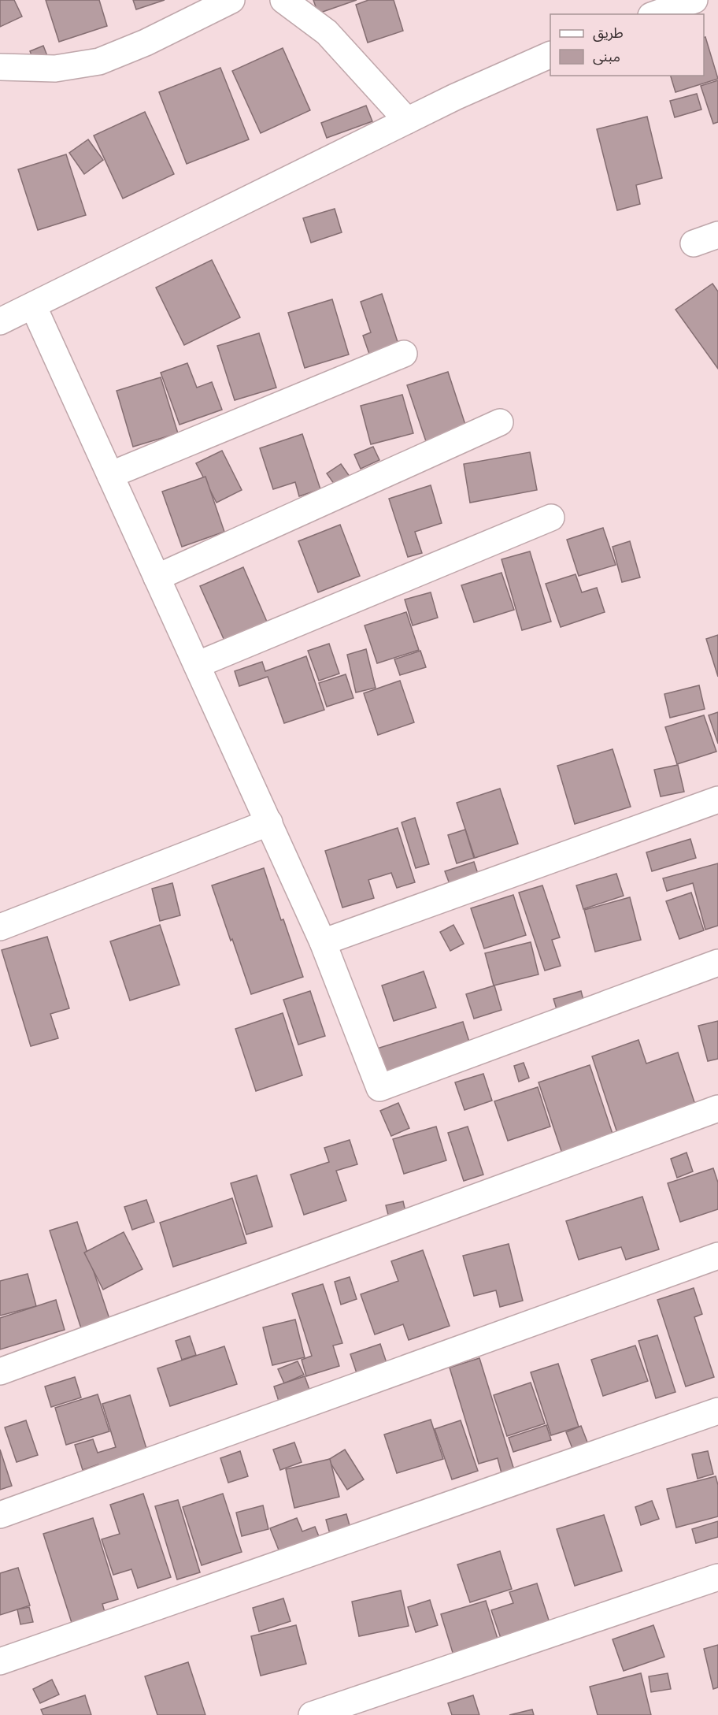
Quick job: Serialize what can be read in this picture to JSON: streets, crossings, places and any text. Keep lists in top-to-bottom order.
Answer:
{
  "legend": ["طريق", "مبنى"]
}
